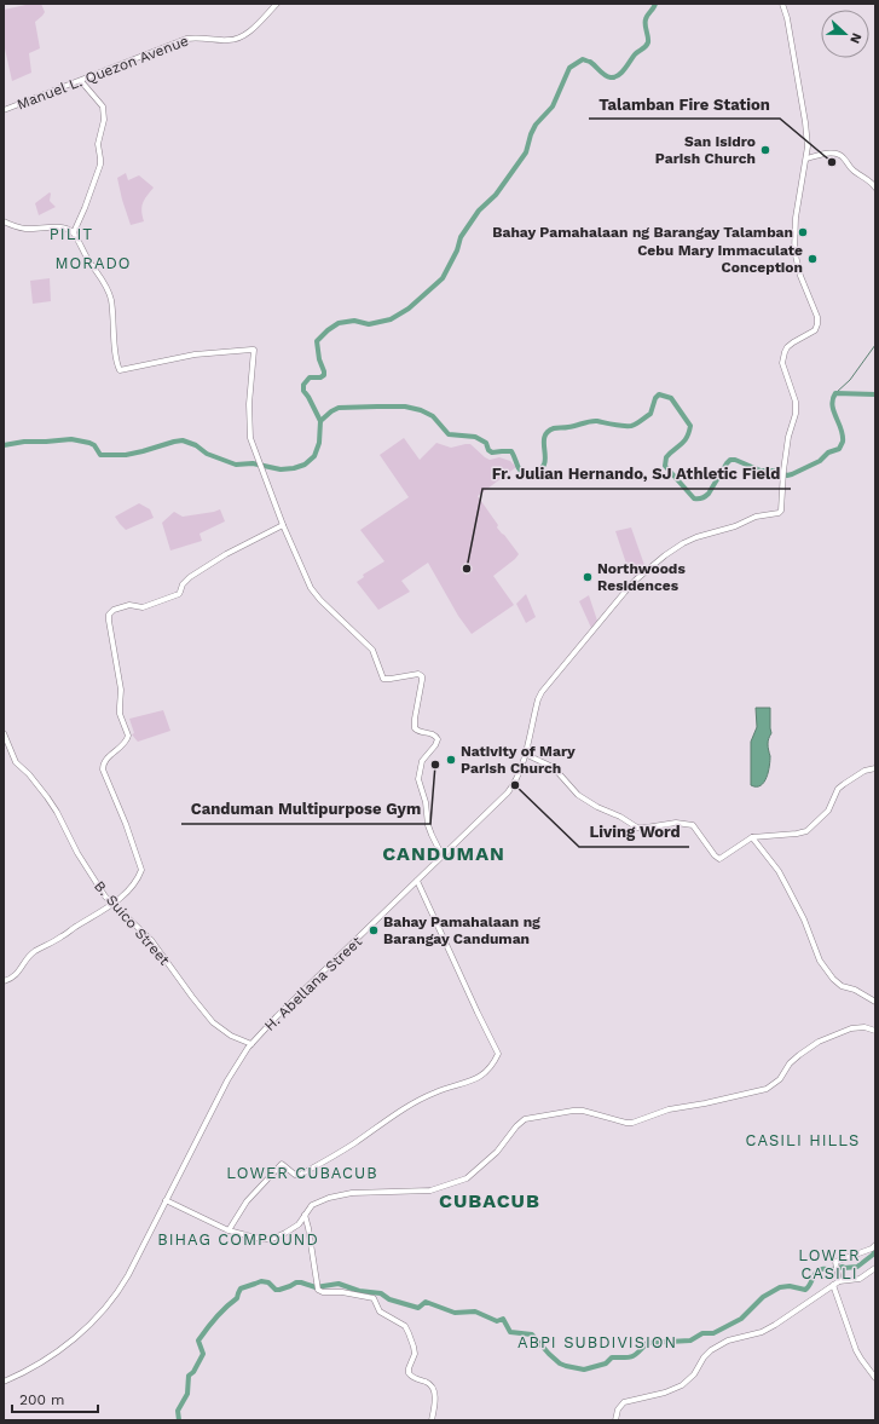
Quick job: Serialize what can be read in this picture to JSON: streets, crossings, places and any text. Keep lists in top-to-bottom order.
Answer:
{
  "streets": {
    "street": ["Manuel L. Quezon Avenue", "B. Suico Street", "H. Abellana Street"]
  },
  "crossings": [
    ["B. Suico Street", "H. Abellana Street"]
  ],
  "districts": [
    "PILIT",
    "MORADO",
    "CANDUMAN",
    "CASILI HILLS",
    "LOWER CUBACUB",
    "CUBACUB",
    "BIHAG COMPOUND",
    "LOWER CASILI",
    "ABPI SUBDIVISION"
  ],
  "places": [
    "San Isidro Parish Church",
    "Talamban Fire Station",
    "Bahay Pamahalaan ng Barangay Talamban",
    "Cebu Mary Immaculate Conception",
    "Fr. Julian Hernando, SJ Athletic Field",
    "Northwoods Residences",
    "Nativity of Mary Parish Church",
    "Canduman Multipurpose Gym",
    "Living Word",
    "Bahay Pamahalaan ng Barangay Canduman"
  ],
  "scale_bar": "200 m",
  "north": "right"
}
